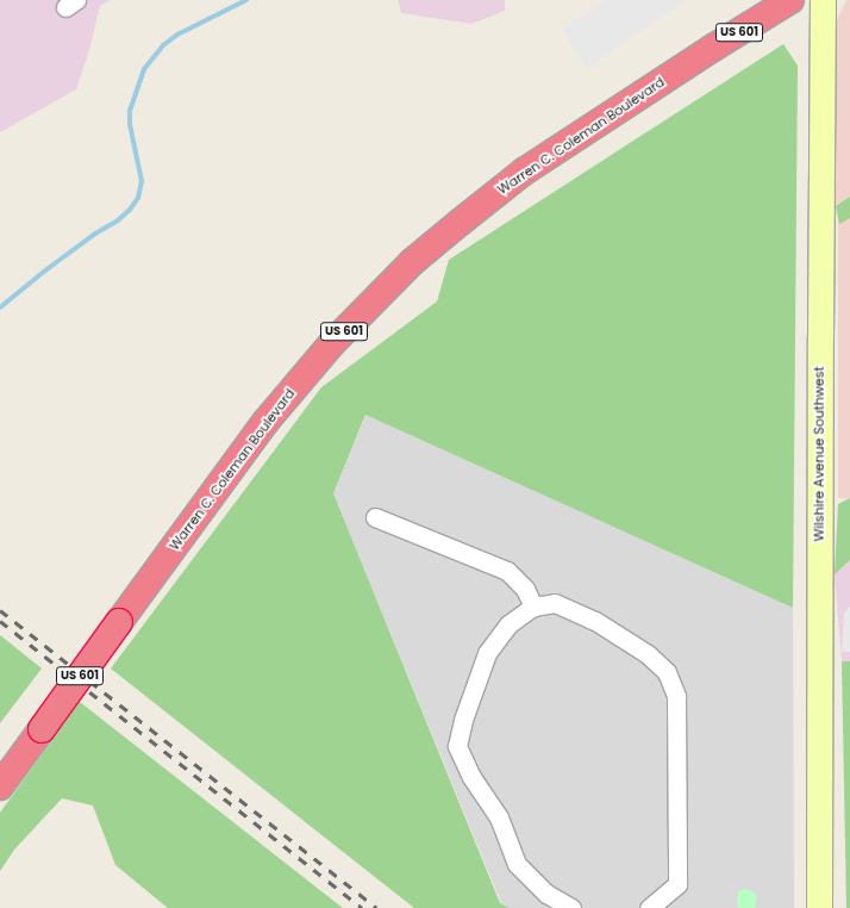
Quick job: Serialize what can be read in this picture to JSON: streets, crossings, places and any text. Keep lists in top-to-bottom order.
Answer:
{
  "streets": {
    "highway": ["US 601", "Warren C. Coleman Boulevard"],
    "street": ["Wilshire Avenue Southwest"]
  }
}
